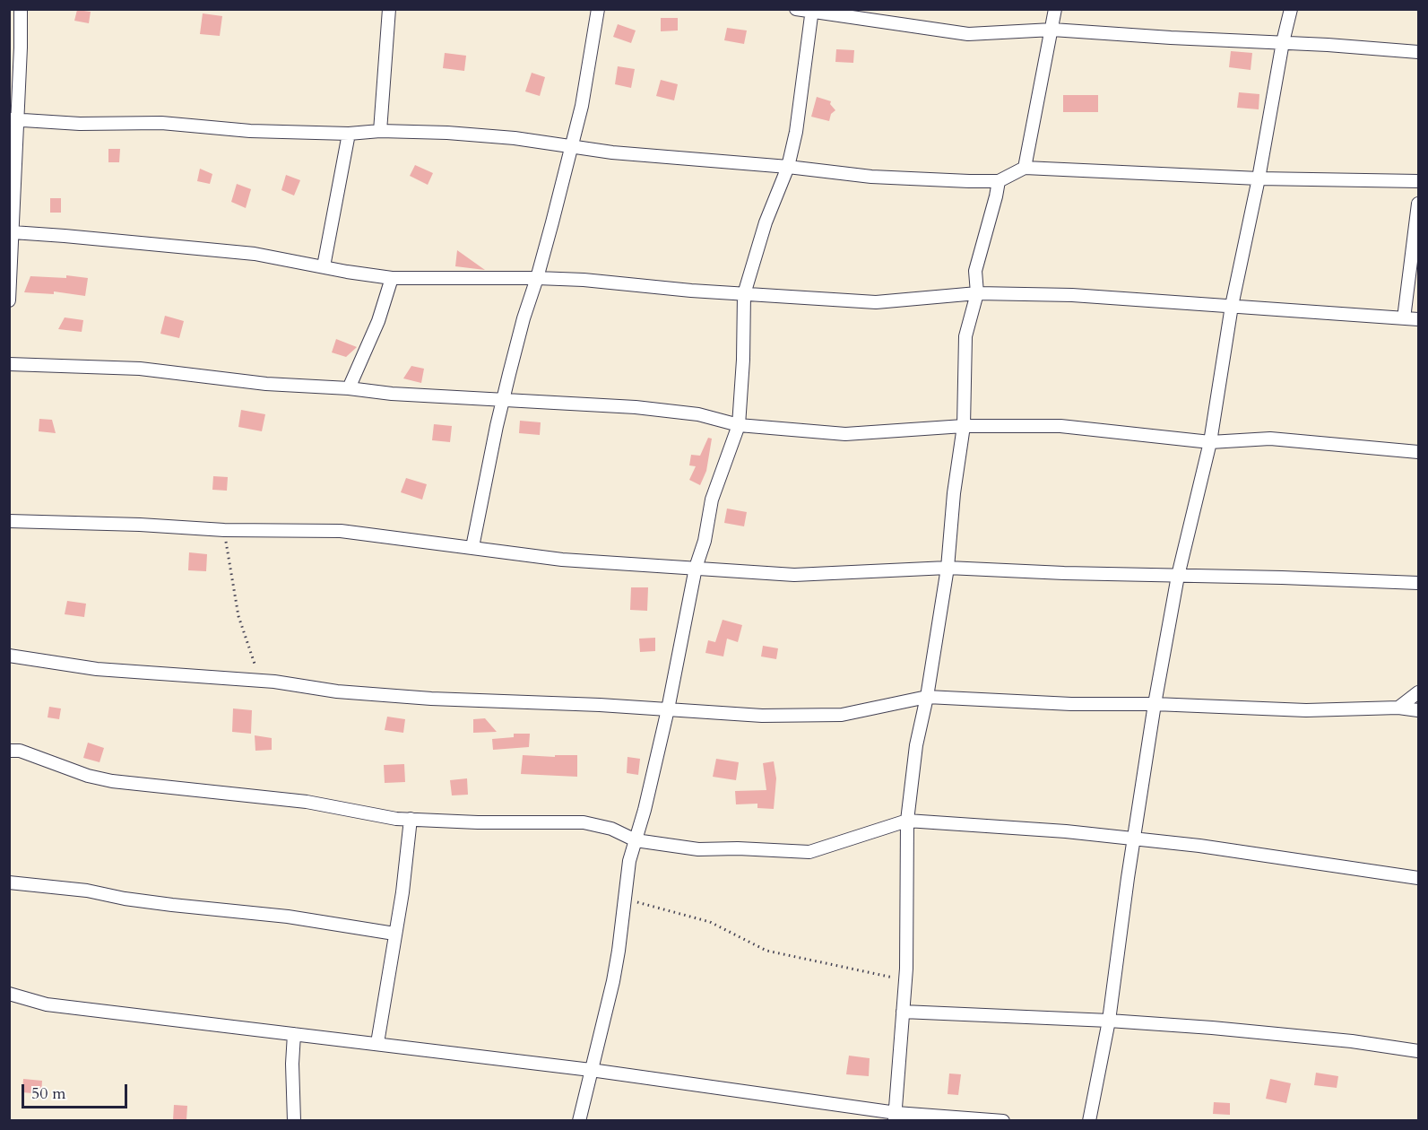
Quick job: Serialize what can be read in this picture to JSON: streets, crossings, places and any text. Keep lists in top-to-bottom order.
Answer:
{
  "scale_bar": "50 m"
}
